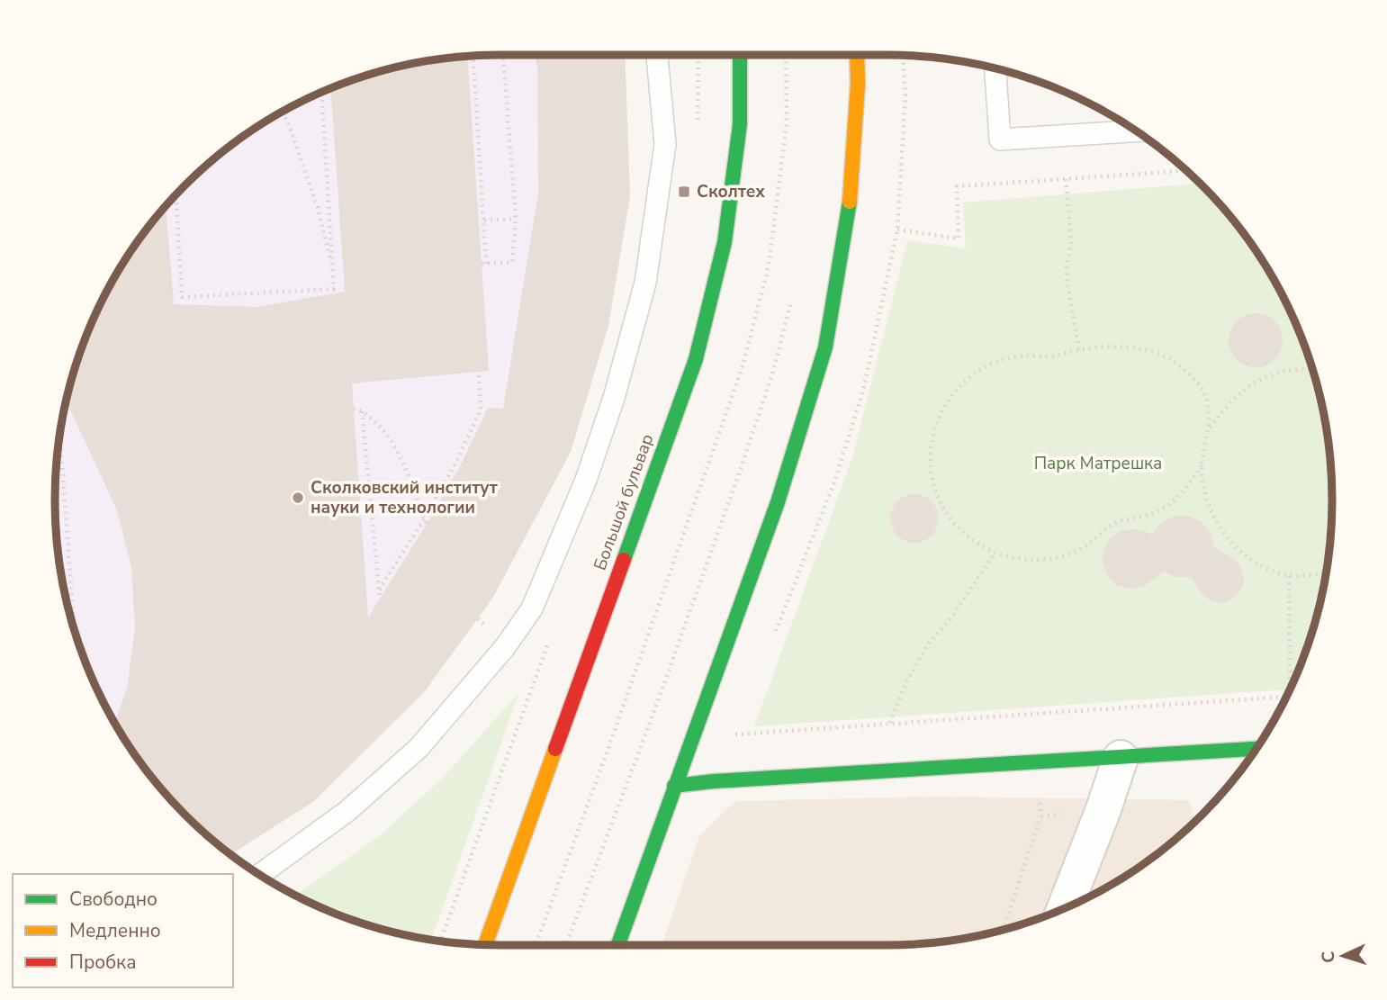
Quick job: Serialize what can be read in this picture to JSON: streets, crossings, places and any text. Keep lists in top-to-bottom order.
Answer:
{
  "streets": {
    "street": ["Большой бульвар"]
  },
  "parks": ["Парк Матрешка"],
  "places": {
    "transit": ["Сколтех"],
    "other": ["Сколковский институт науки и технологии"]
  },
  "legend": ["Свободно", "Медленно", "Пробка"],
  "north": "left"
}
